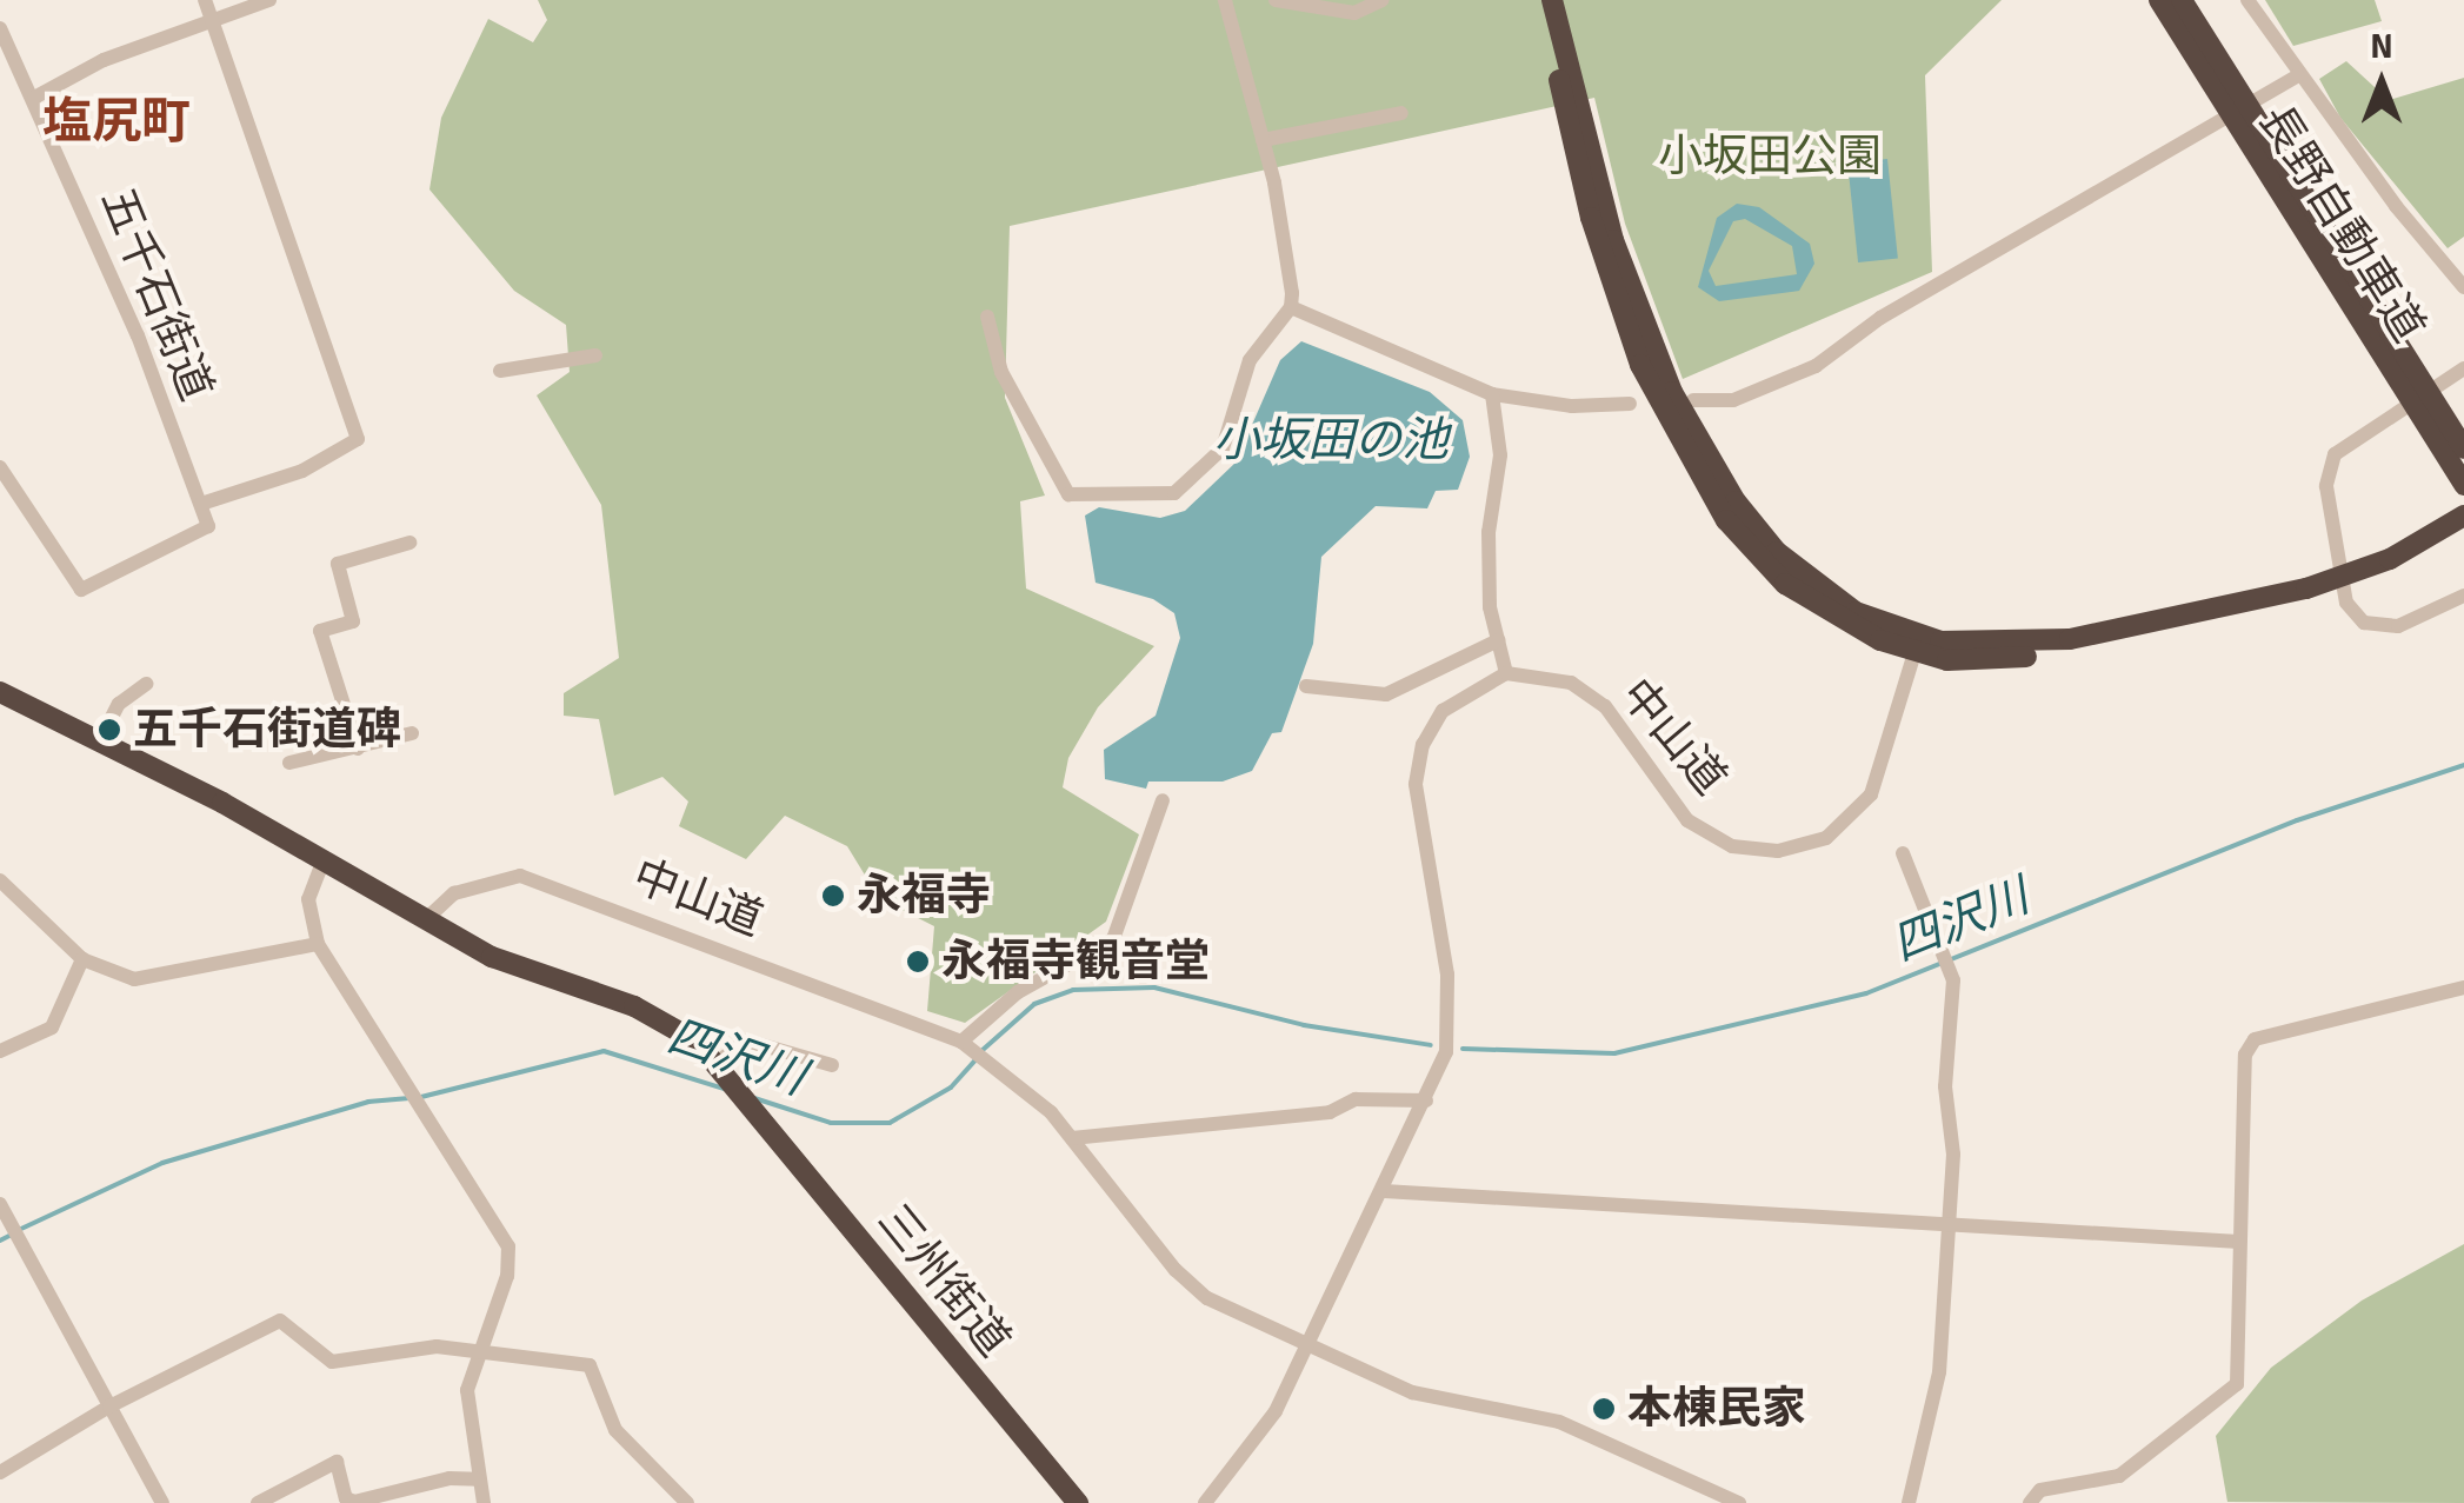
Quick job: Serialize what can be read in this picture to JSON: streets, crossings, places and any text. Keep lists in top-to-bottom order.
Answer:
{
  "streets": {
    "highway": ["長野自動車道", "三州街道"],
    "street": ["五千石街道", "中山道"]
  },
  "crossings": [
    ["中山道", "三州街道"]
  ],
  "districts": ["塩尻町"],
  "water": ["小坂田の池", "四沢川"],
  "parks": ["小坂田公園"],
  "places": [
    "五千石街道碑",
    "永福寺",
    "永福寺観音堂",
    "本棟民家"
  ],
  "north": "top"
}
